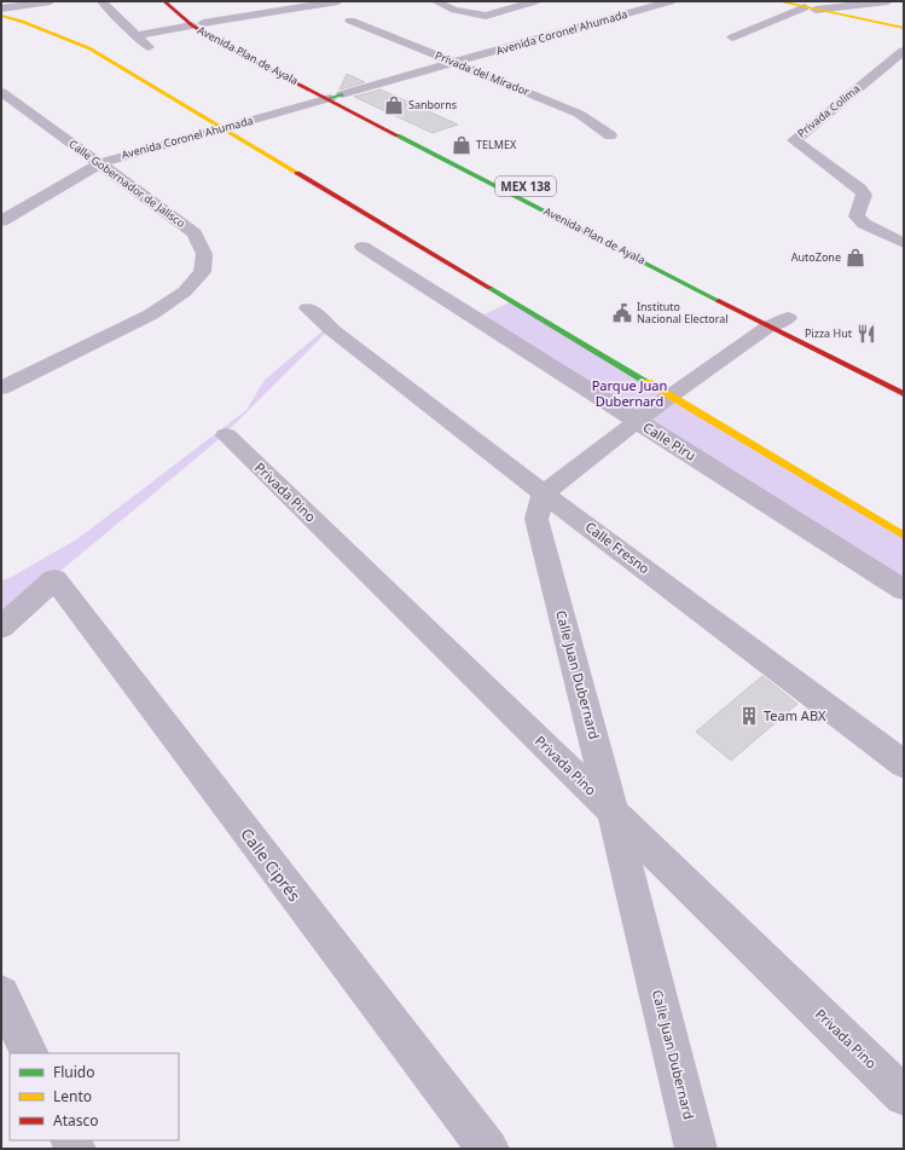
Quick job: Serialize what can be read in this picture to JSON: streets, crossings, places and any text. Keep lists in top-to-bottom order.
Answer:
{
  "streets": {
    "main road": ["Avenida Plan de Ayala", "MEX 138"],
    "street": [
      "Avenida Coronel Ahumada",
      "Privada del Mirador",
      "Privada Colima",
      "Calle Gobernador de Jalisco",
      "Calle Piru",
      "Privada Pino",
      "Calle Fresno",
      "Calle Juan Dubernard",
      "Calle Ciprés"
    ]
  },
  "crossings": [
    ["Avenida Coronel Ahumada", "Avenida Plan de Ayala"],
    ["Avenida Coronel Ahumada", "Privada del Mirador"],
    ["Avenida Coronel Ahumada", "Calle Gobernador de Jalisco"],
    ["Privada Pino", "Calle Juan Dubernard"],
    ["Calle Fresno", "Calle Juan Dubernard"]
  ],
  "parks": ["Parque Juan Dubernard"],
  "places": {
    "shop": ["Sanborns", "TELMEX", "AutoZone"],
    "public building": ["Instituto Nacional Electoral"],
    "restaurant": ["Pizza Hut"],
    "building": ["Team ABX"]
  },
  "legend": ["Fluido", "Lento", "Atasco"]
}
